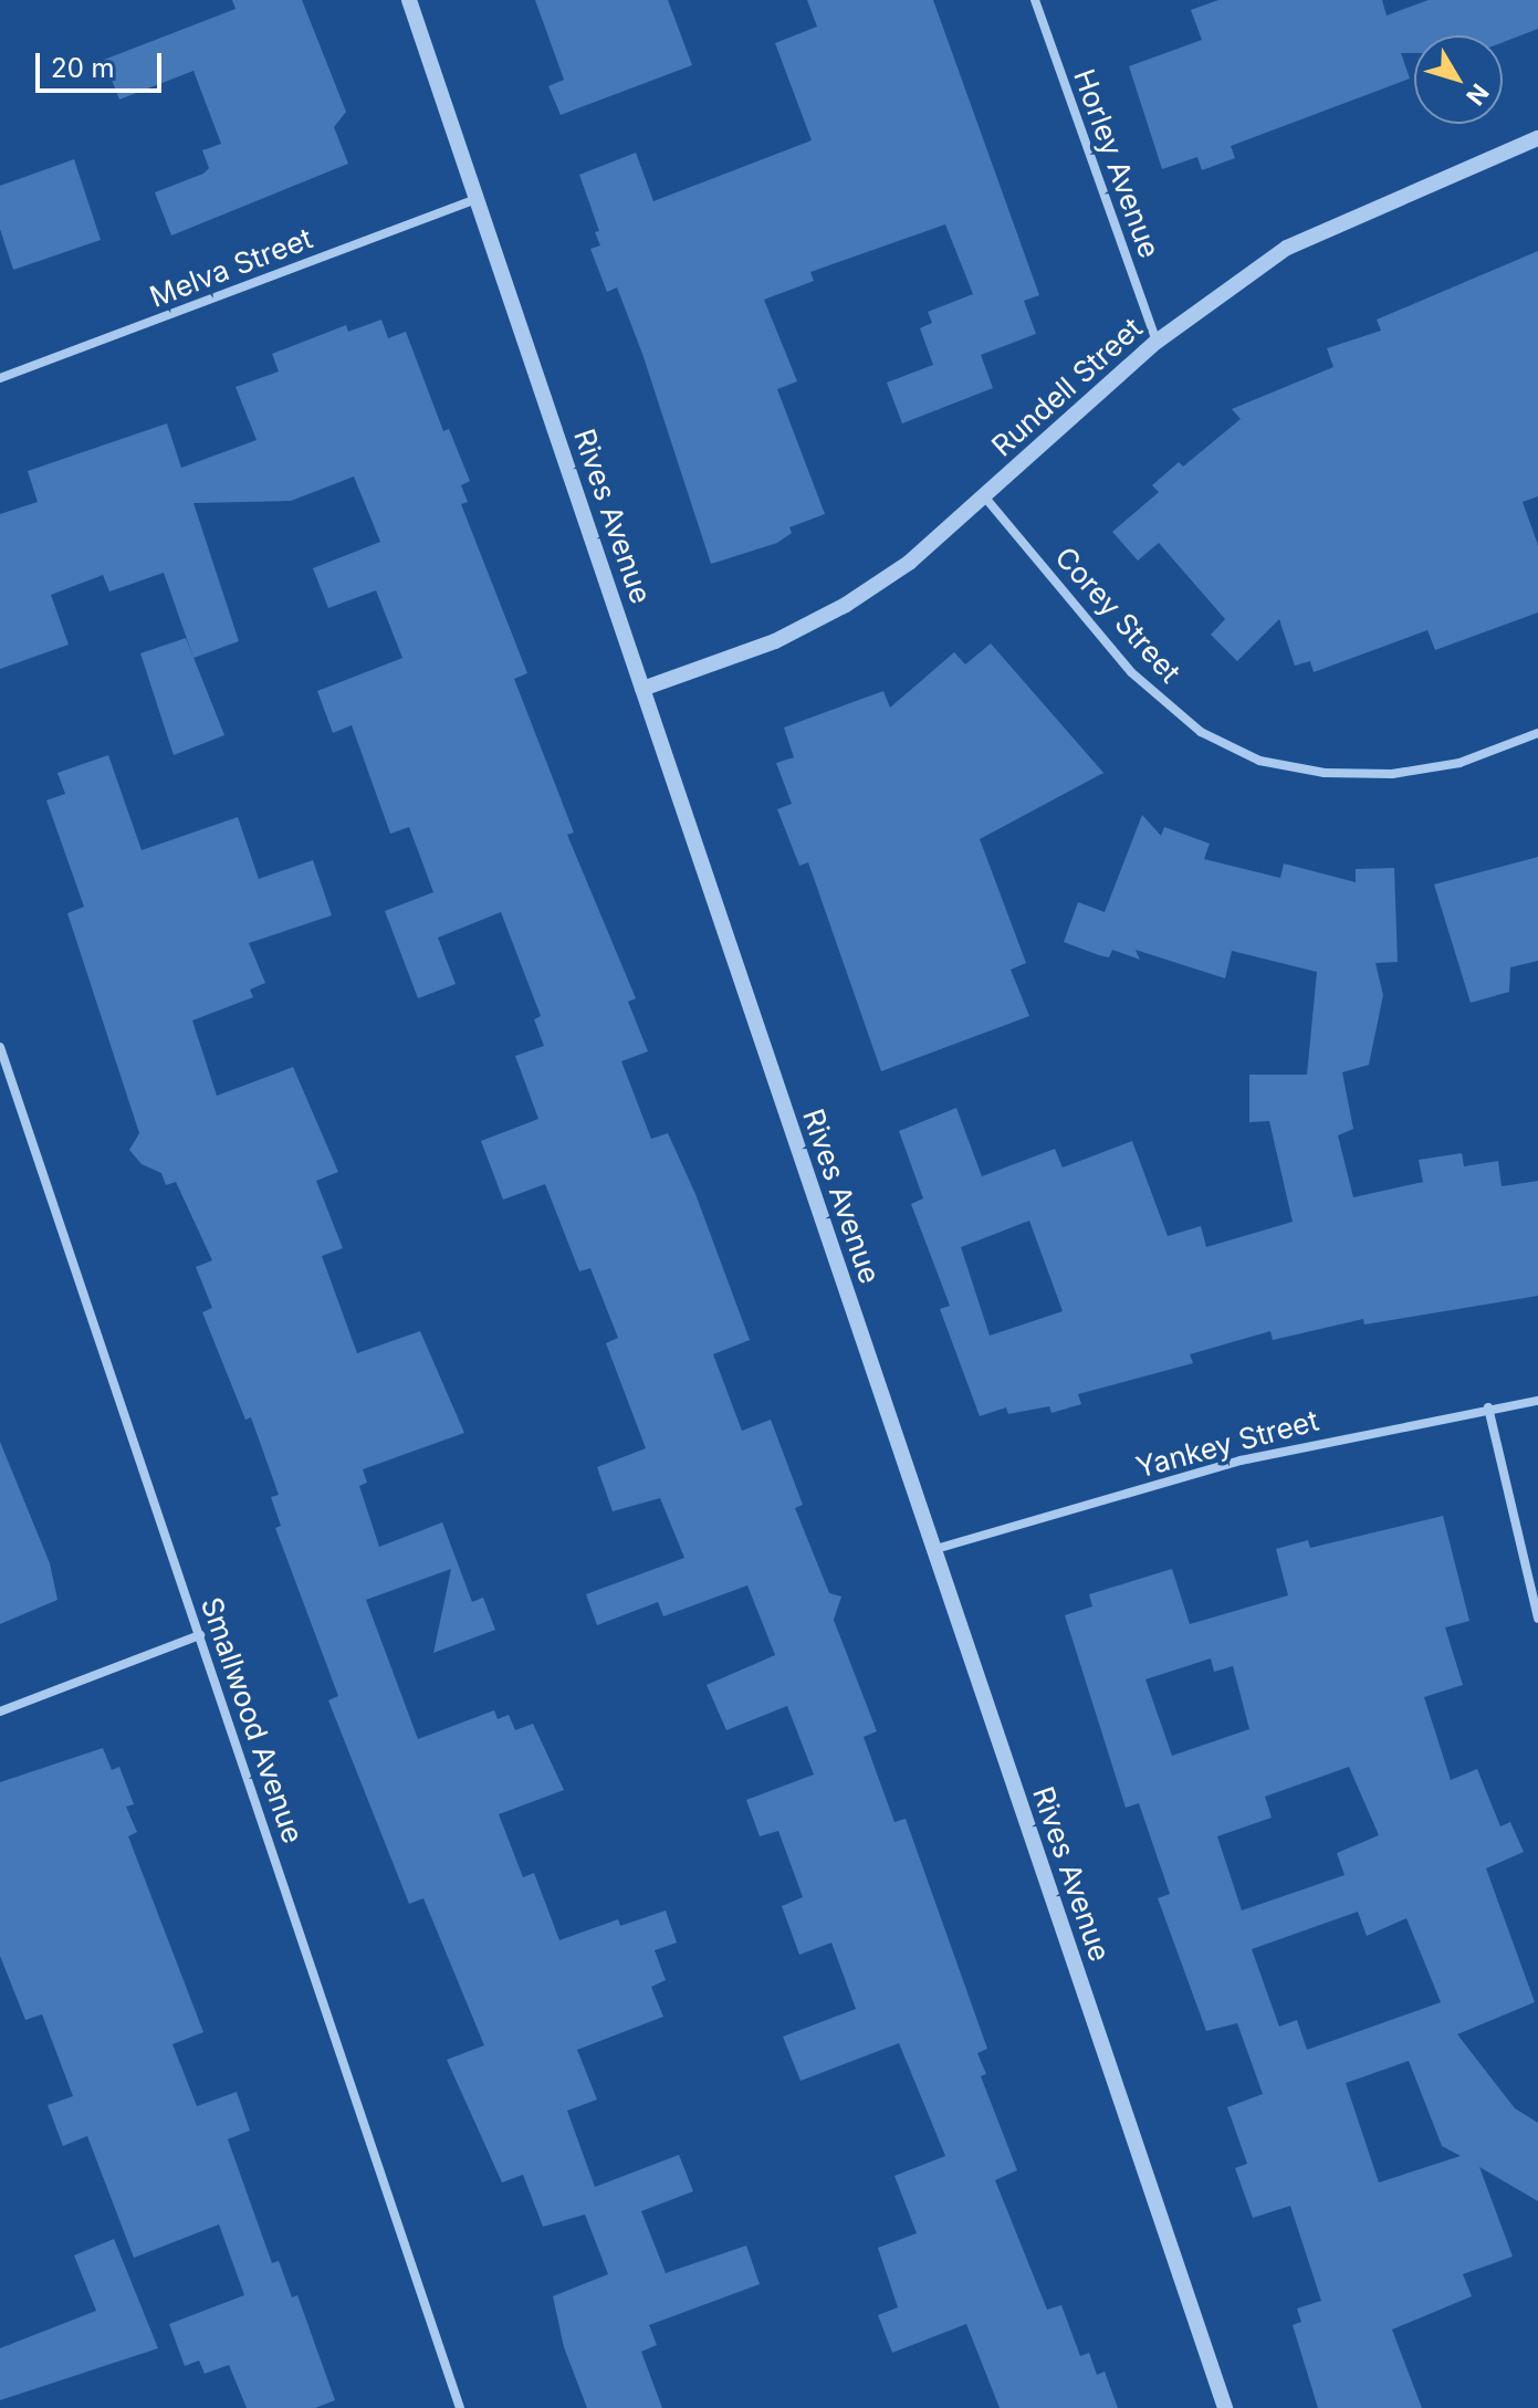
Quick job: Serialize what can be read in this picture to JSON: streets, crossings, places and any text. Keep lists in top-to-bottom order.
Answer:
{
  "streets": {
    "street": [
      "Horley Avenue",
      "Melva Street",
      "Rundell Street",
      "Rives Avenue",
      "Corey Street",
      "Yankey Street",
      "Smallwood Avenue"
    ]
  },
  "crossings": [
    ["Horley Avenue", "Rundell Street"],
    ["Melva Street", "Rives Avenue"],
    ["Rundell Street", "Rives Avenue"],
    ["Rundell Street", "Corey Street"],
    ["Rives Avenue", "Yankey Street"]
  ],
  "scale_bar": "20 m",
  "north": "bottom right"
}
